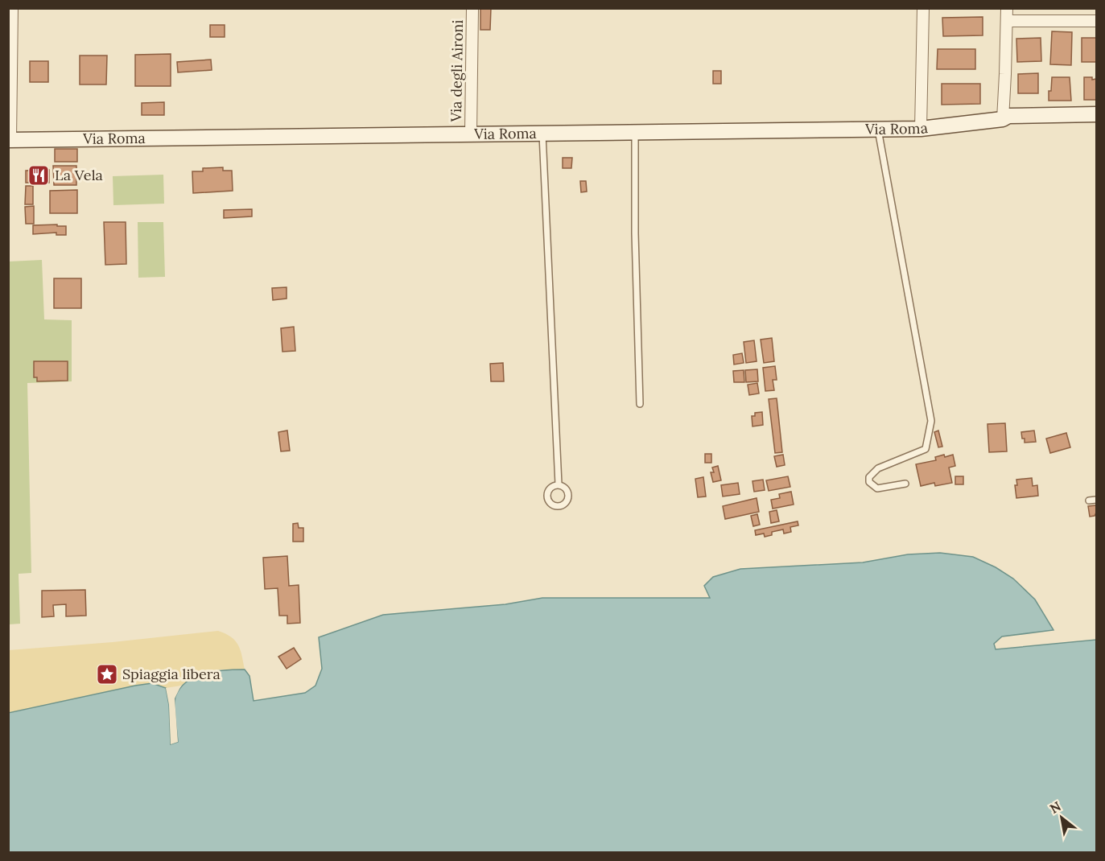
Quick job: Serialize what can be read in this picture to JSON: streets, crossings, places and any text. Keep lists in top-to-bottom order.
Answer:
{
  "streets": {
    "street": ["Via degli Aironi", "Via Roma"]
  },
  "crossings": [
    ["Via degli Aironi", "Via Roma"]
  ],
  "places": {
    "restaurant": ["La Vela"],
    "place": ["Spiaggia libera"]
  },
  "north": "top left"
}
